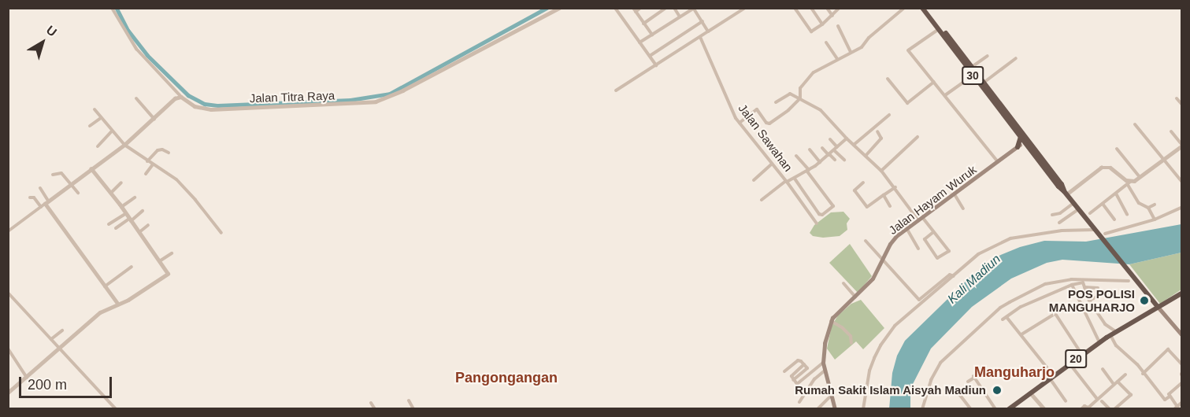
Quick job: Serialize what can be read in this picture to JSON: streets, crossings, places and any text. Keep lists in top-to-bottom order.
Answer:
{
  "streets": {
    "highway": ["30", "20"],
    "main road": ["Jalan Hayam Wuruk"],
    "street": ["Jalan Titra Raya", "Jalan Sawahan"]
  },
  "crossings": [
    ["30", "Jalan Hayam Wuruk"],
    ["30", "20"]
  ],
  "districts": ["Manguharjo", "Pangongangan"],
  "water": ["Kali Madiun"],
  "places": ["POS POLISI MANGUHARJO", "Rumah Sakit Islam Aisyah Madiun"],
  "scale_bar": "200 m",
  "north": "top right"
}
